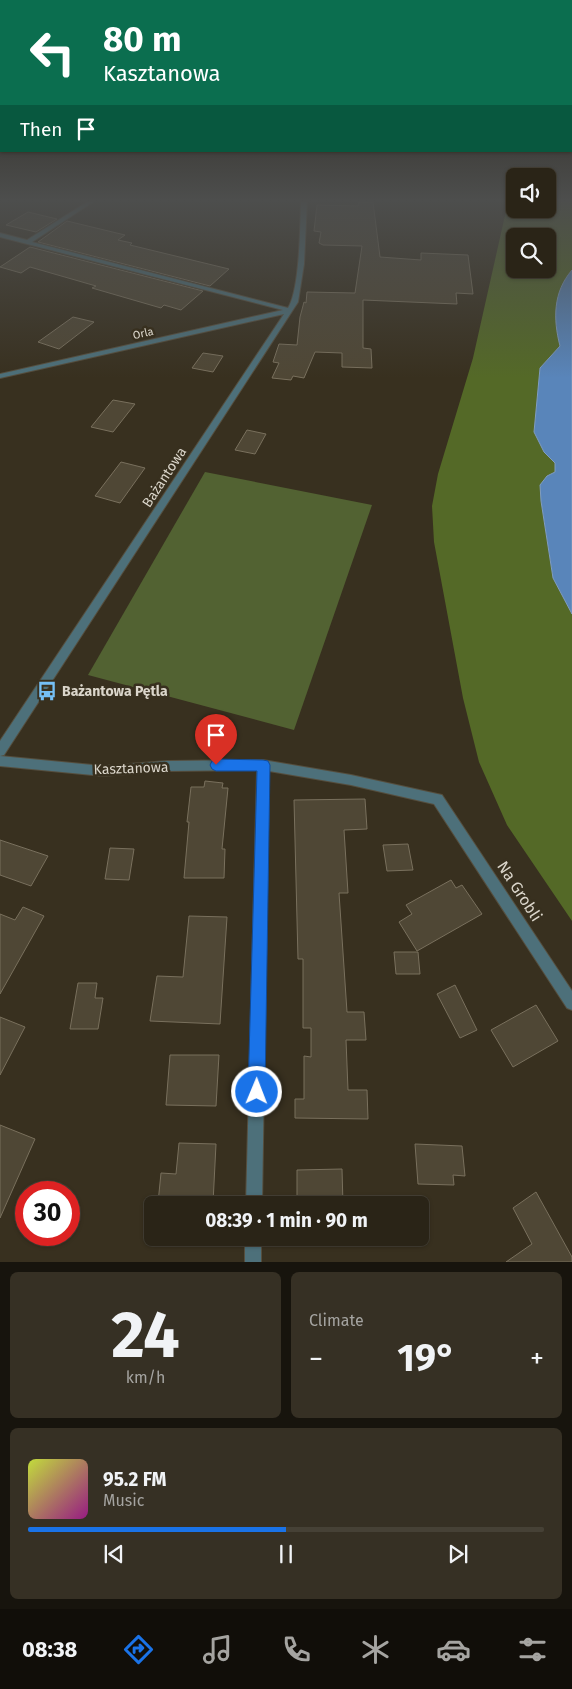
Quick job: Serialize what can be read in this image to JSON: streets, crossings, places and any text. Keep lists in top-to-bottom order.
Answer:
{
  "streets": {
    "street": [
      "Orla",
      "Bażantowa",
      "Kasztanowa",
      "Na Grobli"
    ]
  },
  "crossings": [
    ["Orla", "Bażantowa"],
    ["Kasztanowa", "Na Grobli"]
  ],
  "places": {
    "bus stop": ["Bażantowa Pętla"]
  },
  "page": {
    "turn": ["80 m", "Kasztanowa"],
    "then": "Then",
    "limit": "30",
    "trip": "08:39 · 1 min · 90 m",
    "tile": [
      ["24", "km/h"],
      "Climate"
    ],
    "heat": ["−", "19°", "+"],
    "song": ["95.2 FM", "Music"],
    "tabs": "08:38"
  }
}
